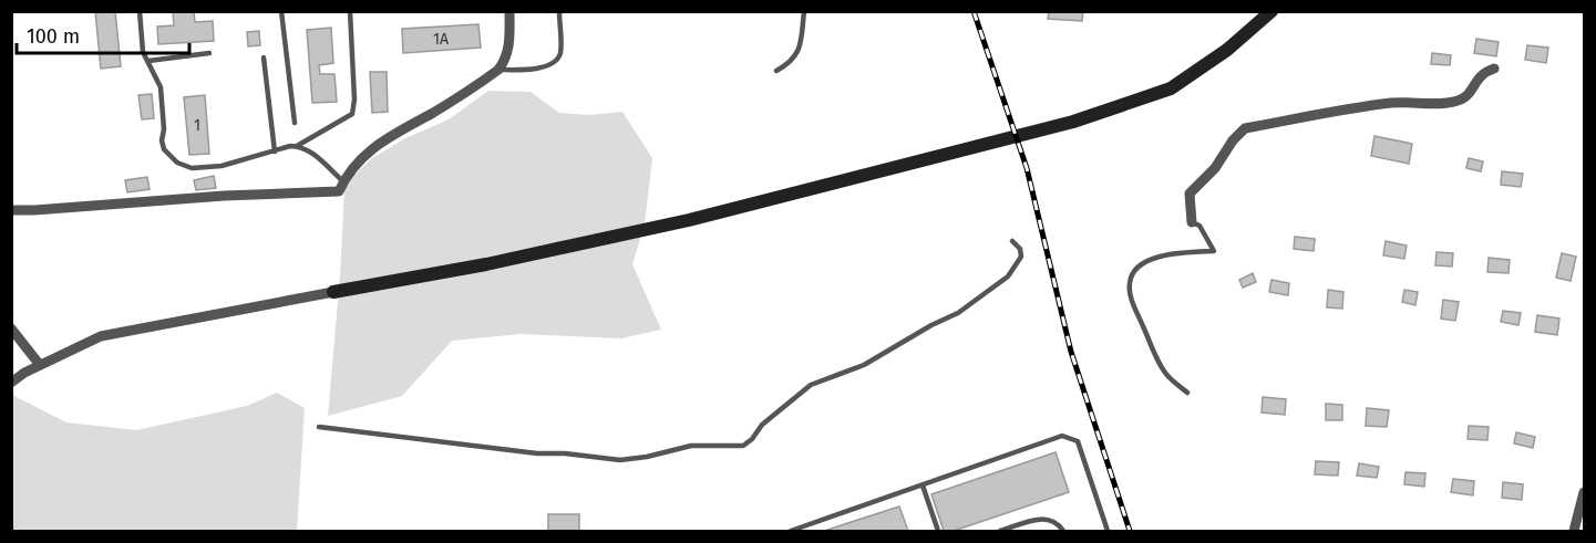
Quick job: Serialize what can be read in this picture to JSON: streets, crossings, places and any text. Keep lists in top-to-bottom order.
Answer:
{
  "house_numbers": ["1А", "1"],
  "scale_bar": "100 m"
}
